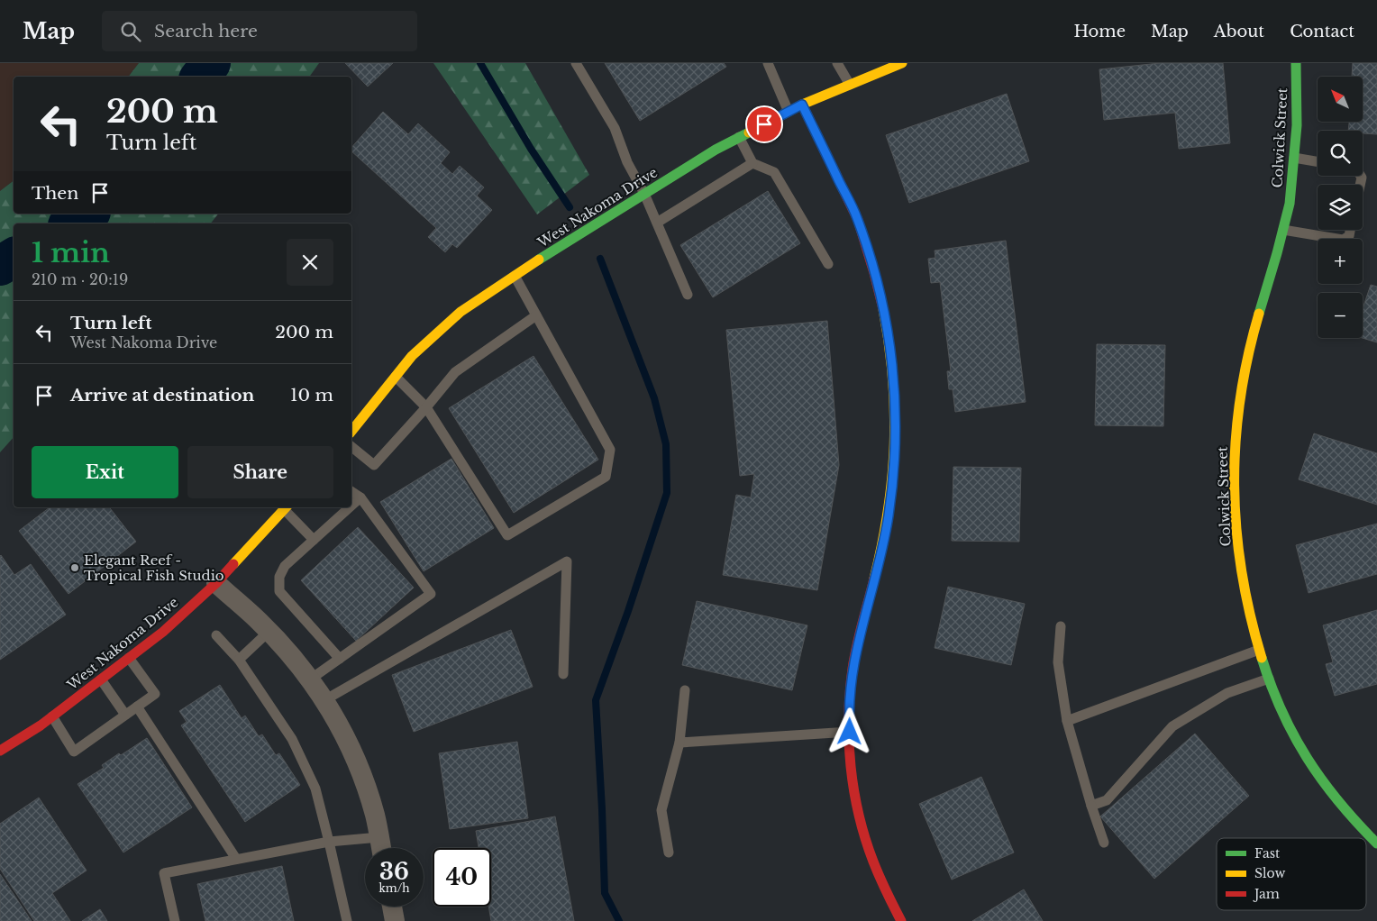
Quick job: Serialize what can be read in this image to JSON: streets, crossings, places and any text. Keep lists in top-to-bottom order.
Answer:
{
  "streets": {
    "street": ["Colwick Street", "West Nakoma Drive"]
  },
  "places": ["Elegant Reef - Tropical Fish Studio"],
  "legend": ["Fast", "Slow", "Jam"],
  "north": "top left",
  "page": {
    "header": "Map",
    "search": "Search here",
    "nav": [
      "Home",
      "Map",
      "About",
      "Contact"
    ],
    "map_buttons": ["+", "−"],
    "turn": ["200 m", "Turn left"],
    "then": "Then",
    "heading": ["1 min", "210 m · 20:19"],
    "list": [
      {
        "name": "Turn left",
        "note": "West Nakoma Drive",
        "value": "200 m"
      },
      {
        "name": "Arrive at destination",
        "value": "10 m"
      }
    ],
    "buttons": ["Exit", "Share"],
    "speed": "36 km/h",
    "limit": "40"
  }
}
